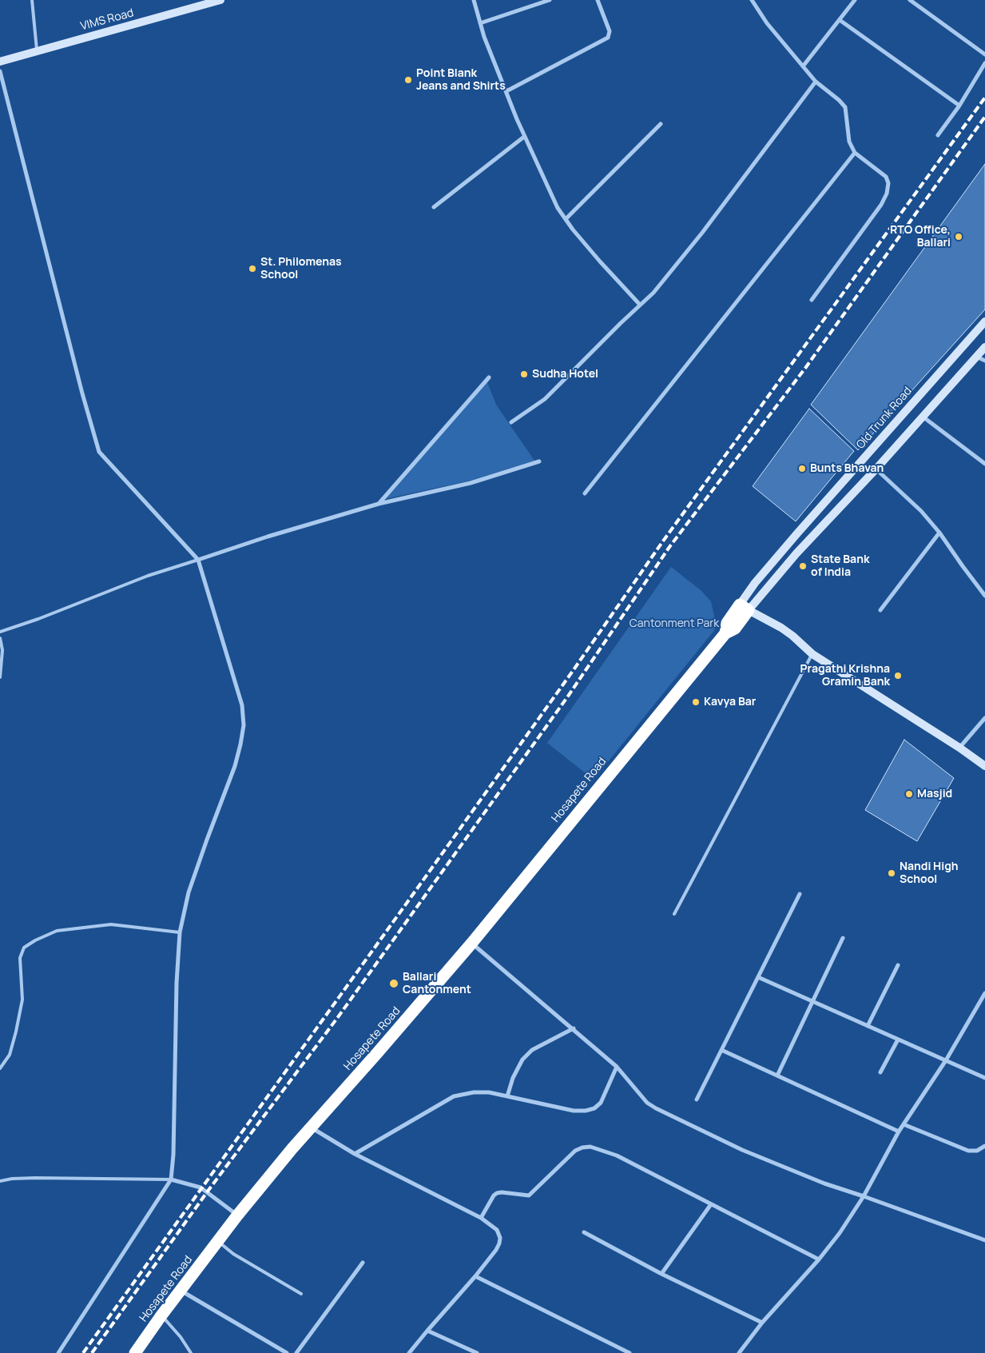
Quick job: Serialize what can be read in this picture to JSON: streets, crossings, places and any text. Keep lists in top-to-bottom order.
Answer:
{
  "streets": {
    "highway": ["Hosapete Road"],
    "street": ["VIMS Road", "Old Trunk Road"]
  },
  "crossings": [
    ["Old Trunk Road", "Hosapete Road"]
  ],
  "parks": ["Cantonment Park"],
  "places": [
    "Point Blank Jeans and Shirts",
    "RTO Office, Ballari",
    "St. Philomenas School",
    "Sudha Hotel",
    "Bunts Bhavan",
    "State Bank of India",
    "Pragathi Krishna Gramin Bank",
    "Kavya Bar",
    "Masjid",
    "Nandi High School",
    "Ballari Cantonment"
  ]
}
